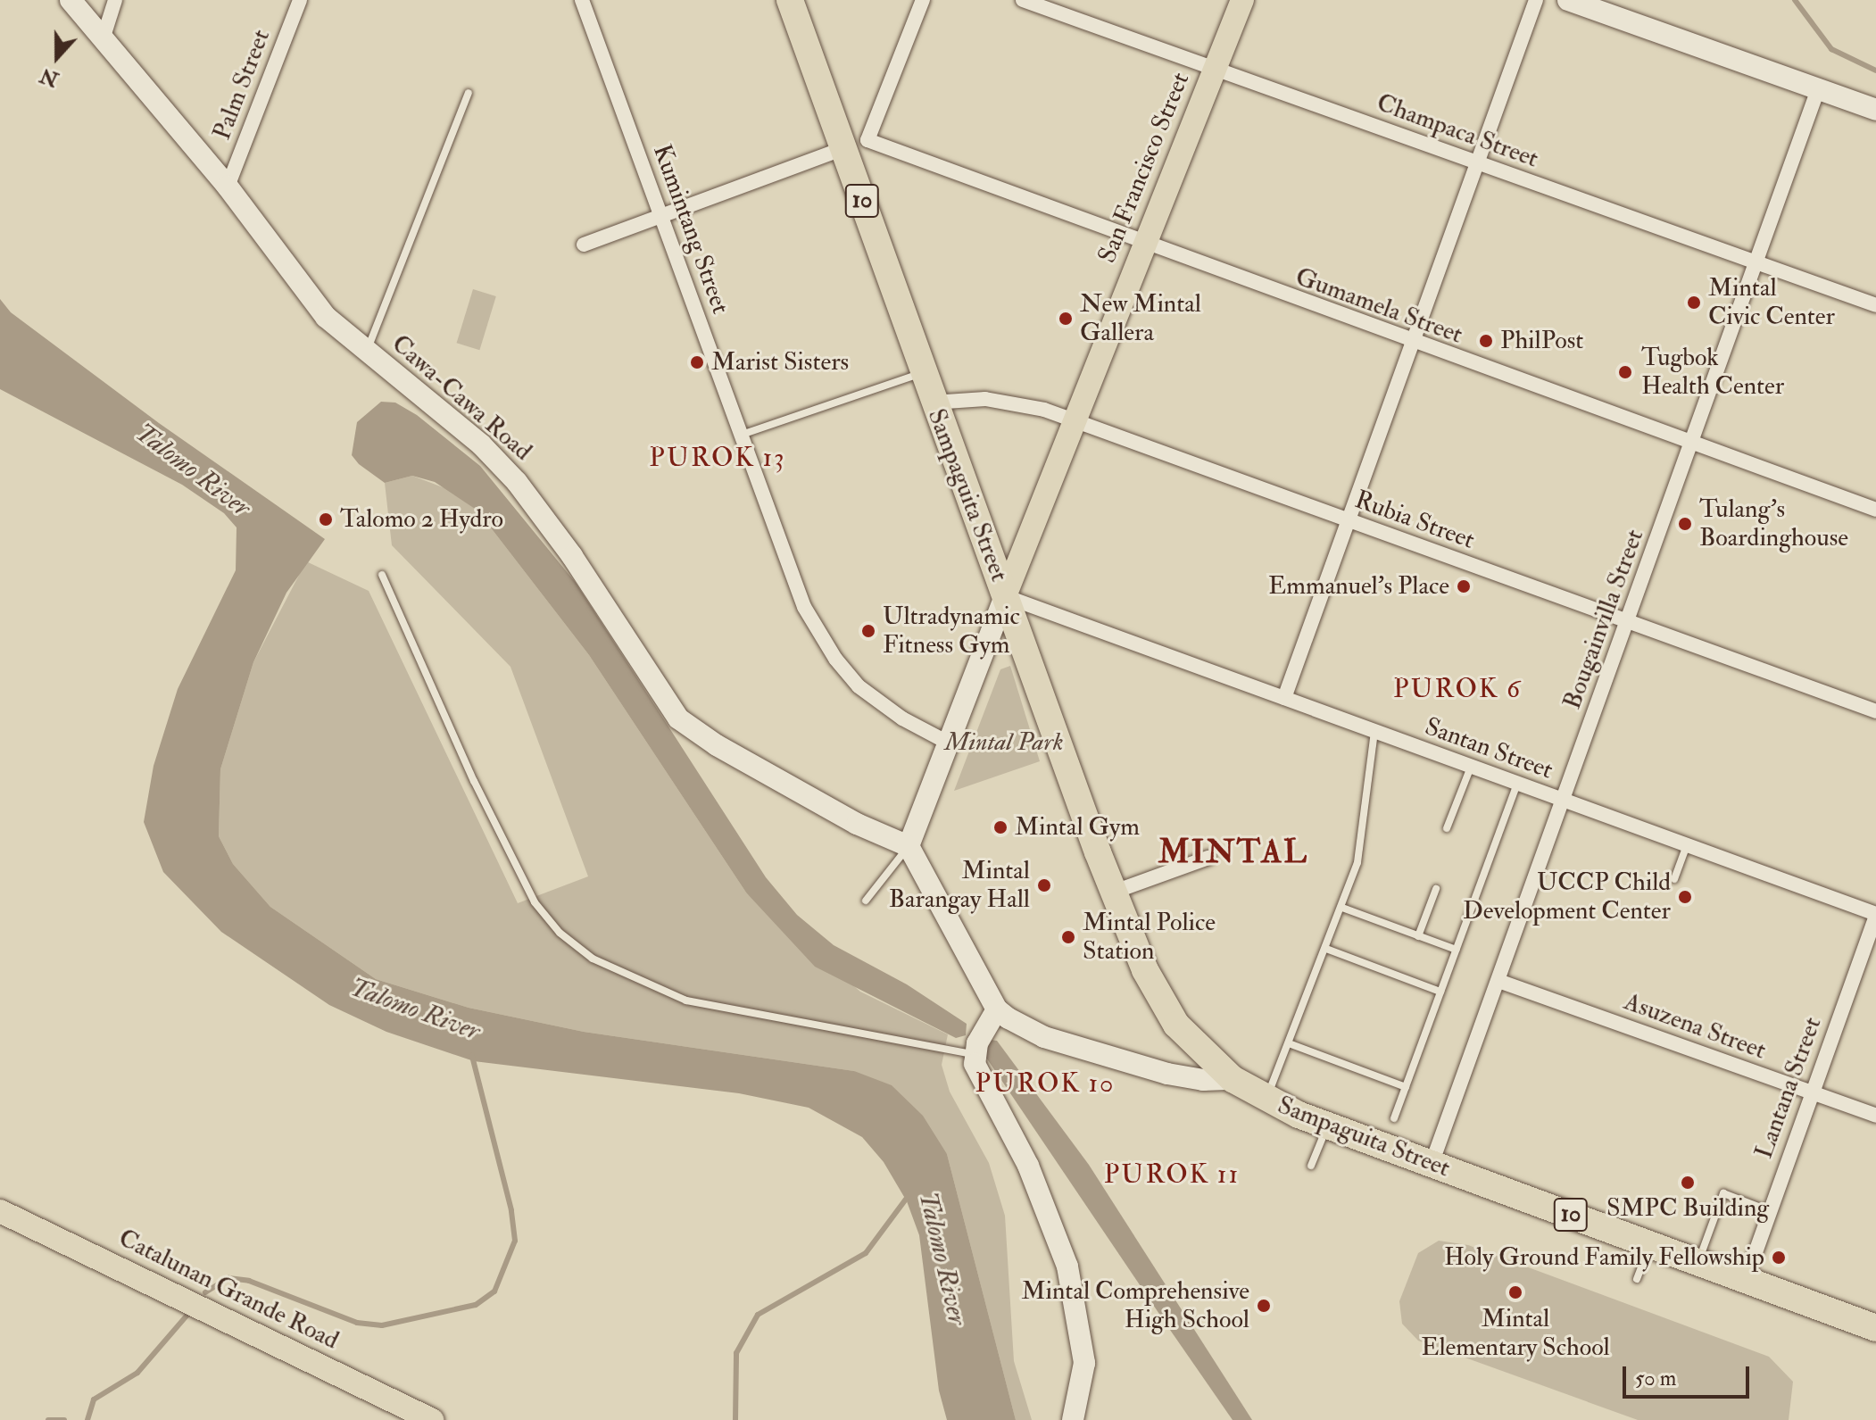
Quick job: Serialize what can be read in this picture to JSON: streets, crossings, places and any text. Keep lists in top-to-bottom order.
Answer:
{
  "streets": {
    "highway": ["10", "Sampaguita Street"],
    "main road": ["San Francisco Street", "Catalunan Grande Road"],
    "street": [
      "Palm Street",
      "Champaca Street",
      "Kumintang Street",
      "Gumamela Street",
      "Cawa-Cawa Road",
      "Rubia Street",
      "Bougainvilla Street",
      "Santan Street",
      "Asuzena Street",
      "Lantana Street"
    ]
  },
  "crossings": [
    ["Palm Street", "Cawa-Cawa Road"],
    ["Champaca Street", "San Francisco Street"],
    ["Champaca Street", "Bougainvilla Street"],
    ["San Francisco Street", "Gumamela Street"],
    ["San Francisco Street", "Sampaguita Street"],
    ["San Francisco Street", "Rubia Street"],
    ["San Francisco Street", "Santan Street"],
    ["Gumamela Street", "Sampaguita Street"],
    ["Gumamela Street", "Bougainvilla Street"],
    ["Sampaguita Street", "Rubia Street"],
    ["Sampaguita Street", "Bougainvilla Street"],
    ["Sampaguita Street", "Santan Street"],
    ["Sampaguita Street", "Lantana Street"],
    ["Rubia Street", "Bougainvilla Street"],
    ["Bougainvilla Street", "Santan Street"],
    ["Bougainvilla Street", "Asuzena Street"],
    ["Santan Street", "Lantana Street"],
    ["Asuzena Street", "Lantana Street"]
  ],
  "districts": [
    "PUROK 13",
    "PUROK 6",
    "MINTAL",
    "PUROK 10",
    "PUROK 11"
  ],
  "water": ["Talomo River"],
  "parks": ["Mintal Park"],
  "places": [
    "Mintal Civic Center",
    "New Mintal Gallera",
    "PhilPost",
    "Marist Sisters",
    "Tugbok Health Center",
    "Talomo 2 Hydro",
    "Tulang's Boardinghouse",
    "Emmanuel's Place",
    "Ultradynamic Fitness Gym",
    "Mintal Gym",
    "Mintal Barangay Hall",
    "UCCP Child Development Center",
    "Mintal Police Station",
    "SMPC Building",
    "Holy Ground Family Fellowship",
    "Mintal Elementary School",
    "Mintal Comprehensive High School"
  ],
  "scale_bar": "50 m",
  "north": "bottom"
}
